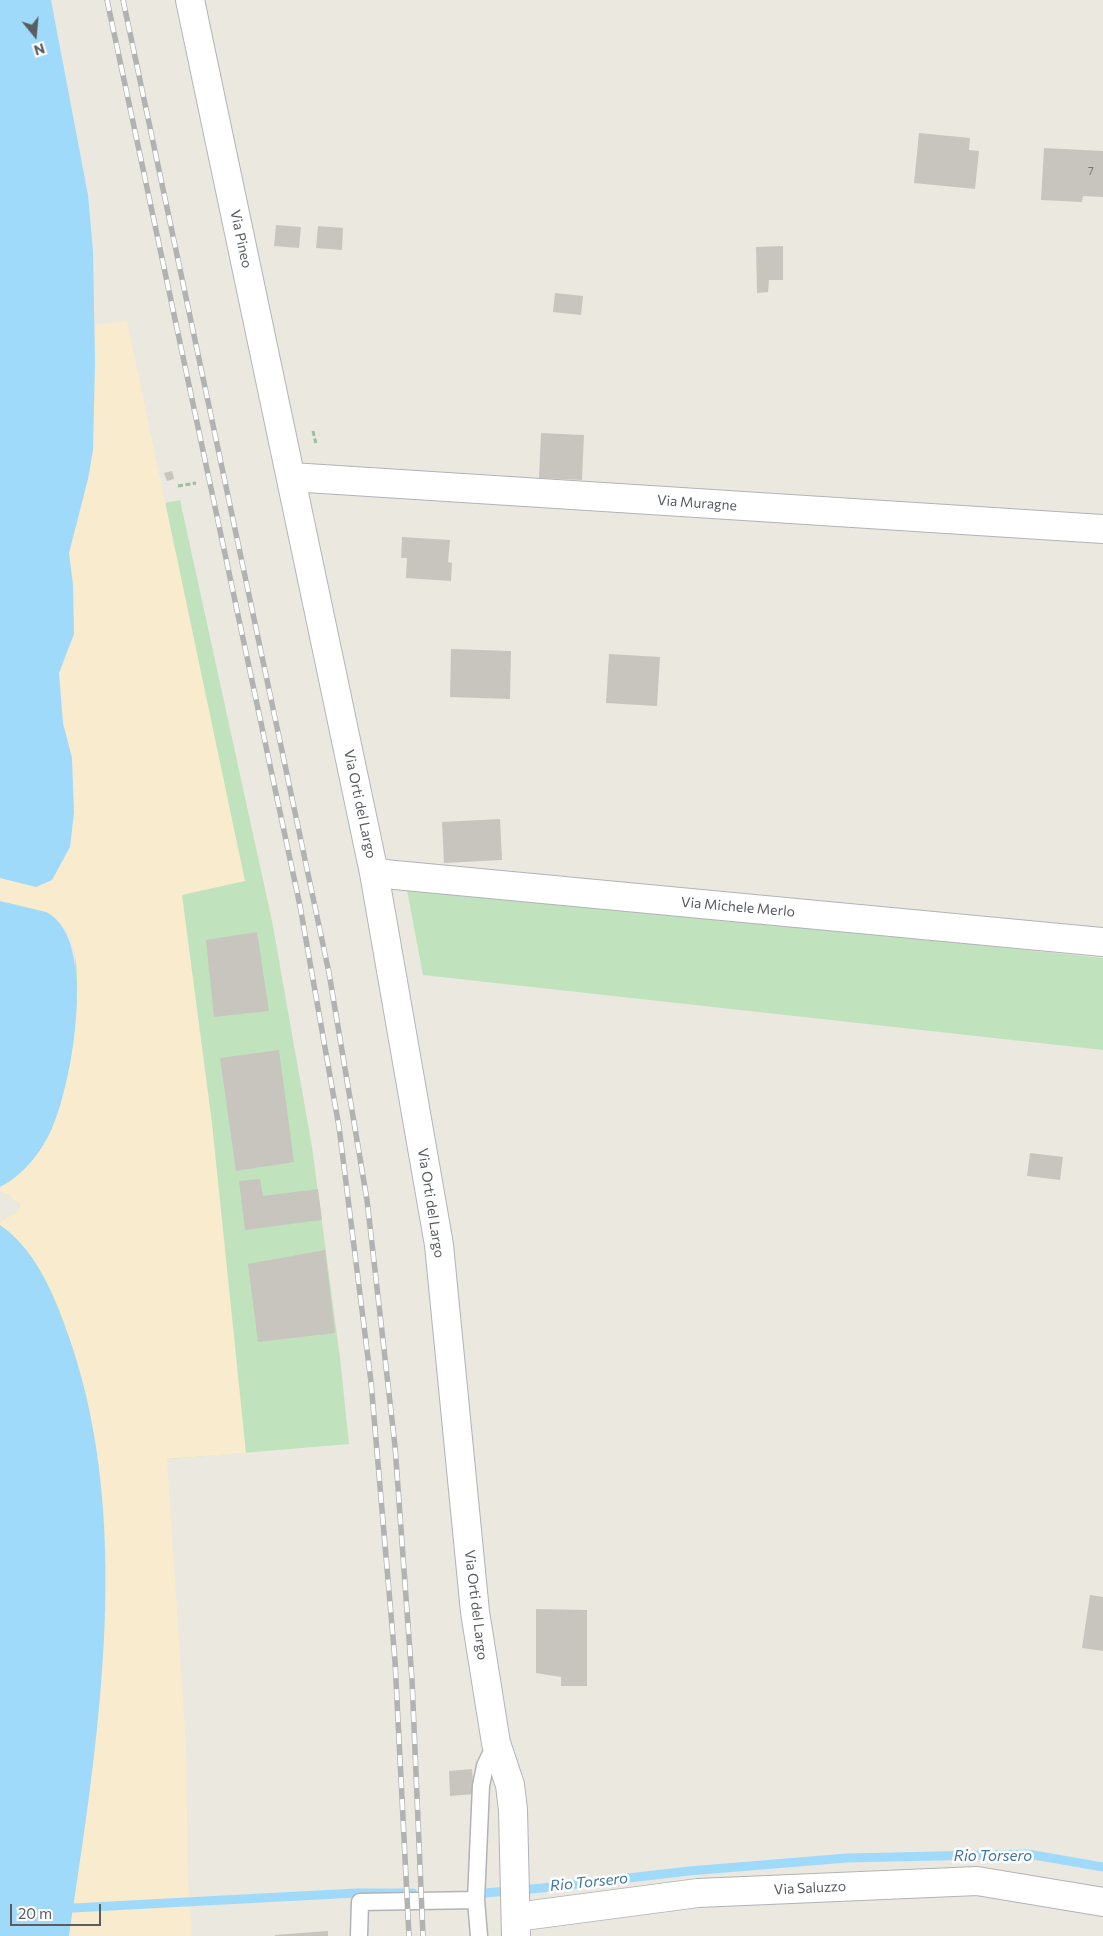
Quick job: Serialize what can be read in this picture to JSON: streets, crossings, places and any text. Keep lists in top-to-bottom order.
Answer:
{
  "streets": {
    "street": [
      "Via Pineo",
      "Via Muragne",
      "Via Orti del Largo",
      "Via Michele Merlo",
      "Via Saluzzo"
    ]
  },
  "crossings": [
    ["Via Pineo", "Via Muragne"],
    ["Via Pineo", "Via Orti del Largo"],
    ["Via Muragne", "Via Orti del Largo"],
    ["Via Orti del Largo", "Via Michele Merlo"],
    ["Via Orti del Largo", "Via Saluzzo"]
  ],
  "water": ["Rio Torsero"],
  "house_numbers": ["7"],
  "scale_bar": "20 m",
  "north": "bottom"
}
